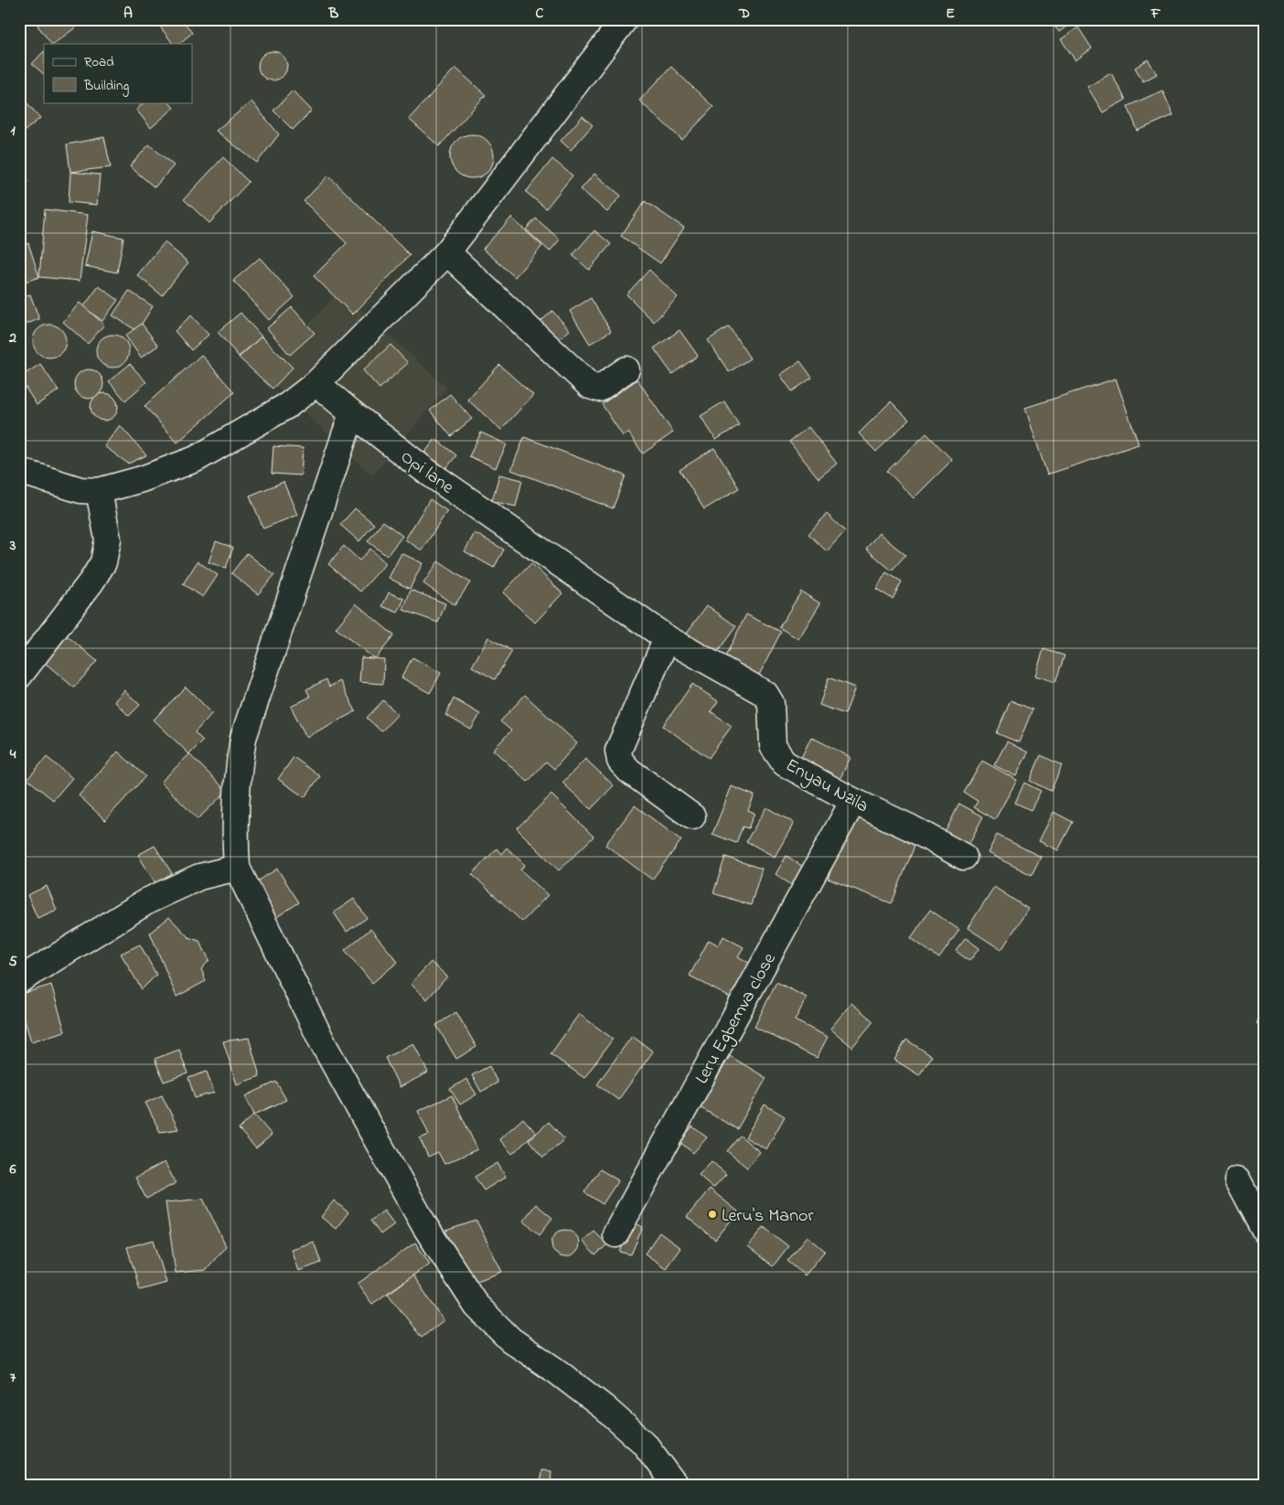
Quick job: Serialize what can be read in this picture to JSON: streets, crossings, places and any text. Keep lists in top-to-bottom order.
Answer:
{
  "streets": {
    "street": ["Opi lane", "Enyau Nzila", "Leru Egbemva close"]
  },
  "crossings": [
    ["Opi lane", "Enyau Nzila"],
    ["Enyau Nzila", "Leru Egbemva close"]
  ],
  "places": ["Leru's Manor"],
  "legend": ["Road", "Building"],
  "grid": {
    "columns": [
      "A",
      "B",
      "C",
      "D",
      "E",
      "F"
    ],
    "rows": [
      "1",
      "2",
      "3",
      "4",
      "5",
      "6",
      "7"
    ]
  }
}
